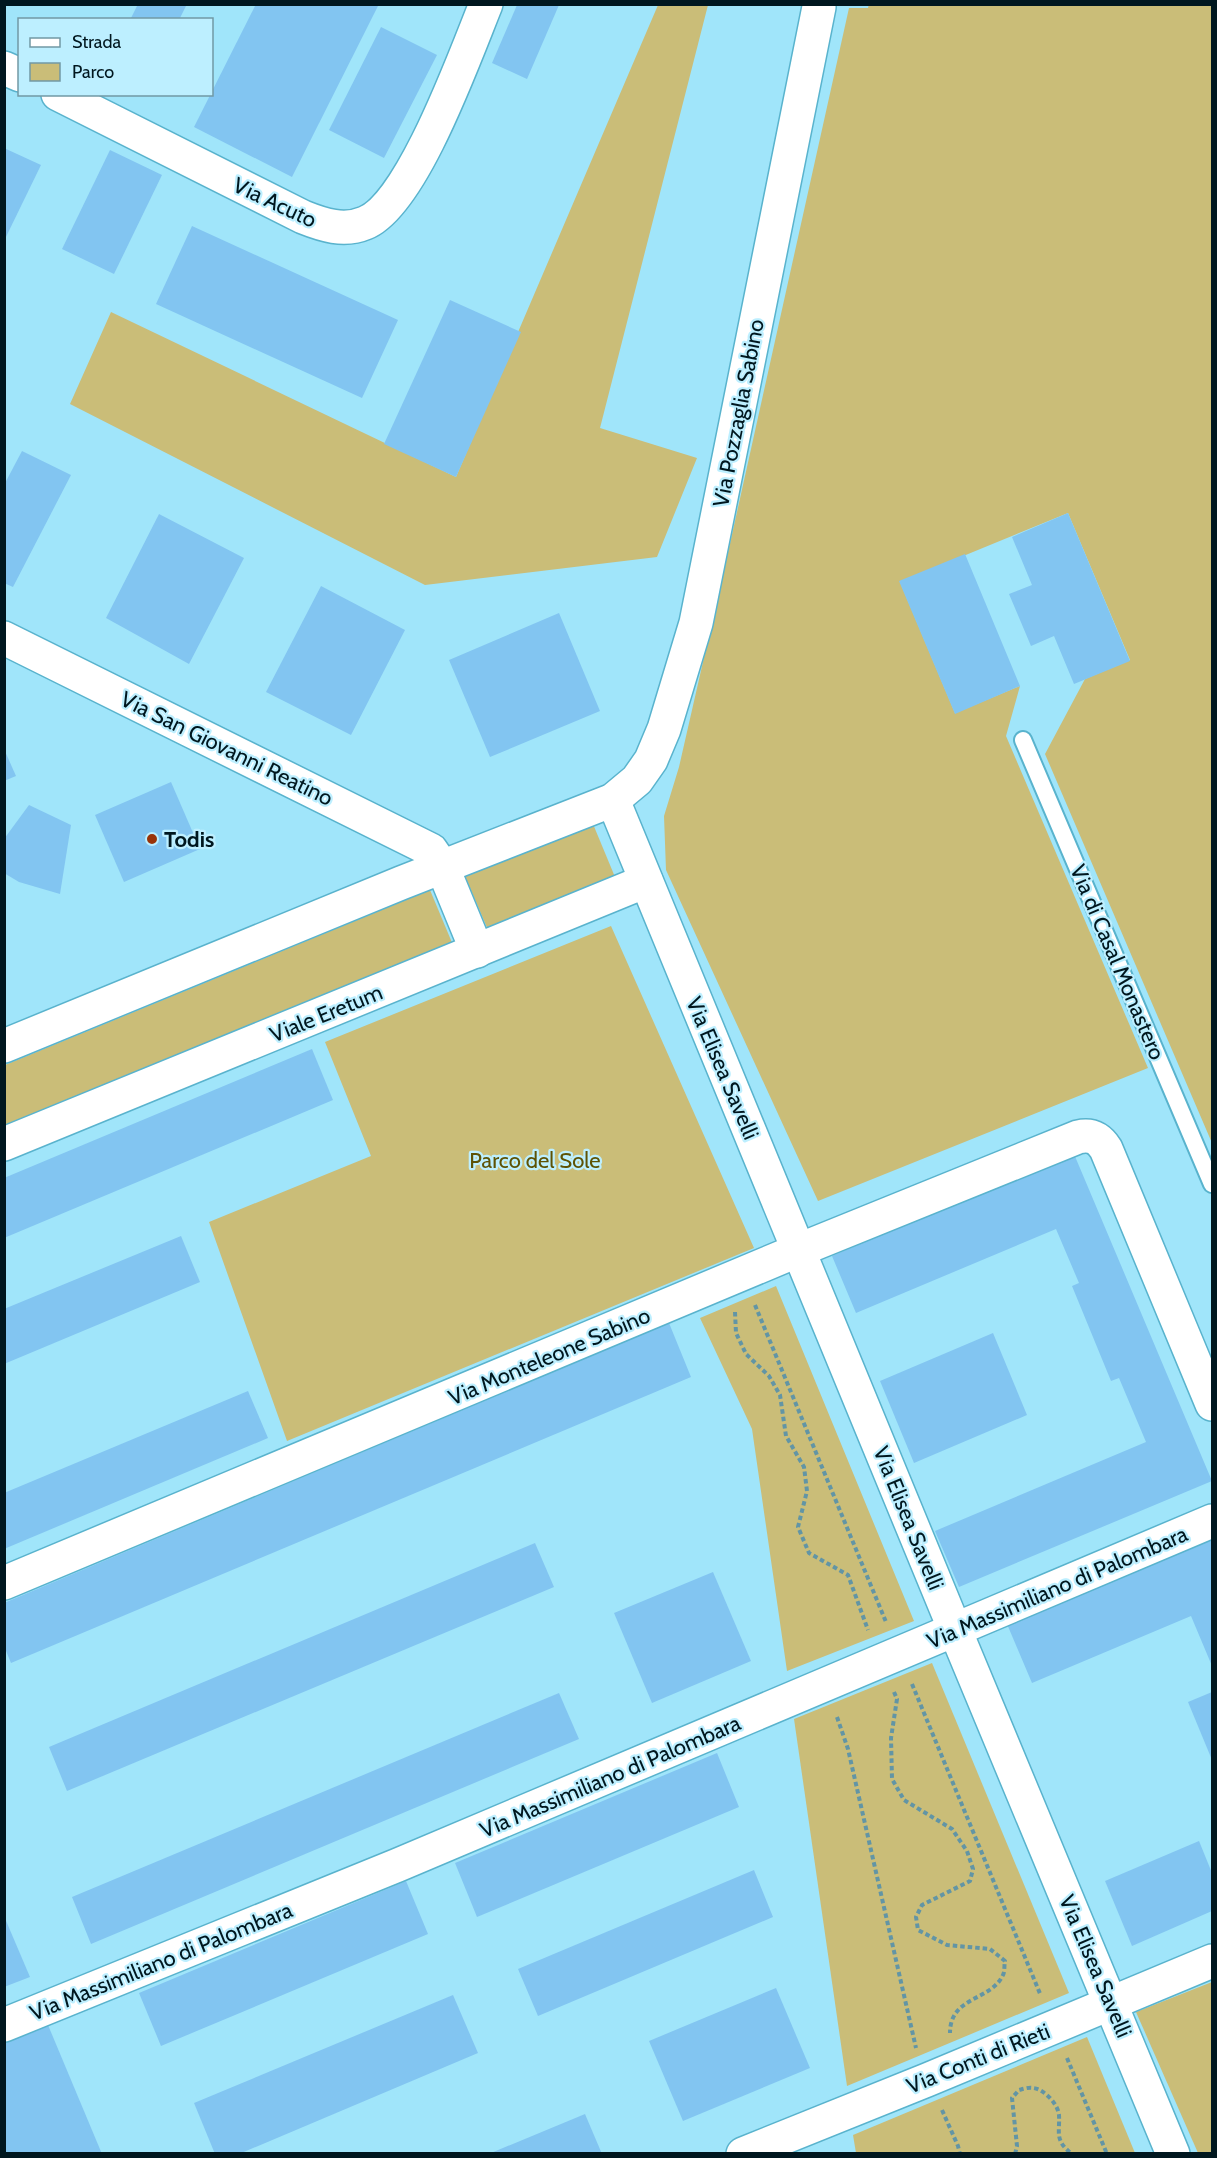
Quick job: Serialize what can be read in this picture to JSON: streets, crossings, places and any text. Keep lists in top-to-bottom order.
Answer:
{
  "streets": {
    "street": [
      "Via Acuto",
      "Via Pozzaglia Sabino",
      "Via San Giovanni Reatino",
      "Viale Eretum",
      "Via Elisea Savelli",
      "Via Monteleone Sabino",
      "Via Massimiliano di Palombara",
      "Via Conti di Rieti"
    ],
    "lane": ["Via di Casal Monastero"]
  },
  "crossings": [
    ["Via Pozzaglia Sabino", "Via Elisea Savelli"],
    ["Viale Eretum", "Via Elisea Savelli"],
    ["Via Elisea Savelli", "Via Monteleone Sabino"],
    ["Via Elisea Savelli", "Via Massimiliano di Palombara"],
    ["Via Elisea Savelli", "Via Conti di Rieti"]
  ],
  "parks": ["Parco del Sole"],
  "places": ["Todis"],
  "legend": ["Strada", "Parco"]
}
